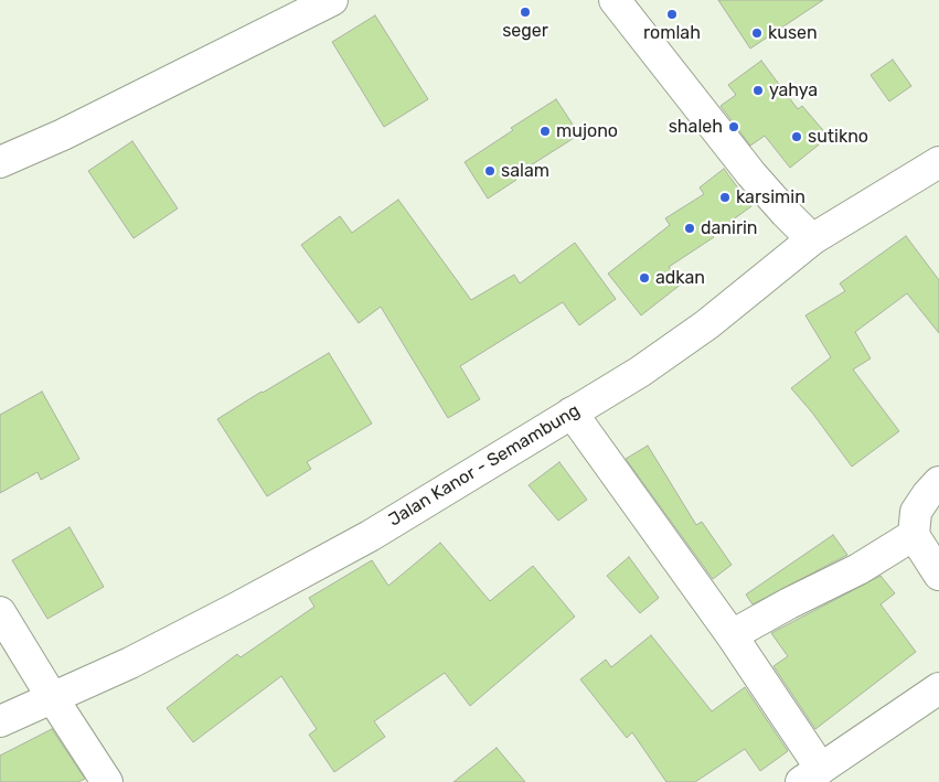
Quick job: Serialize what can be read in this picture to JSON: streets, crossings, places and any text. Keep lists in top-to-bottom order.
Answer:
{
  "streets": {
    "street": ["Jalan Kanor - Semambung"]
  },
  "places": [
    "seger",
    "romlah",
    "kusen",
    "yahya",
    "shaleh",
    "mujono",
    "sutikno",
    "salam",
    "karsimin",
    "danirin",
    "adkan"
  ]
}
